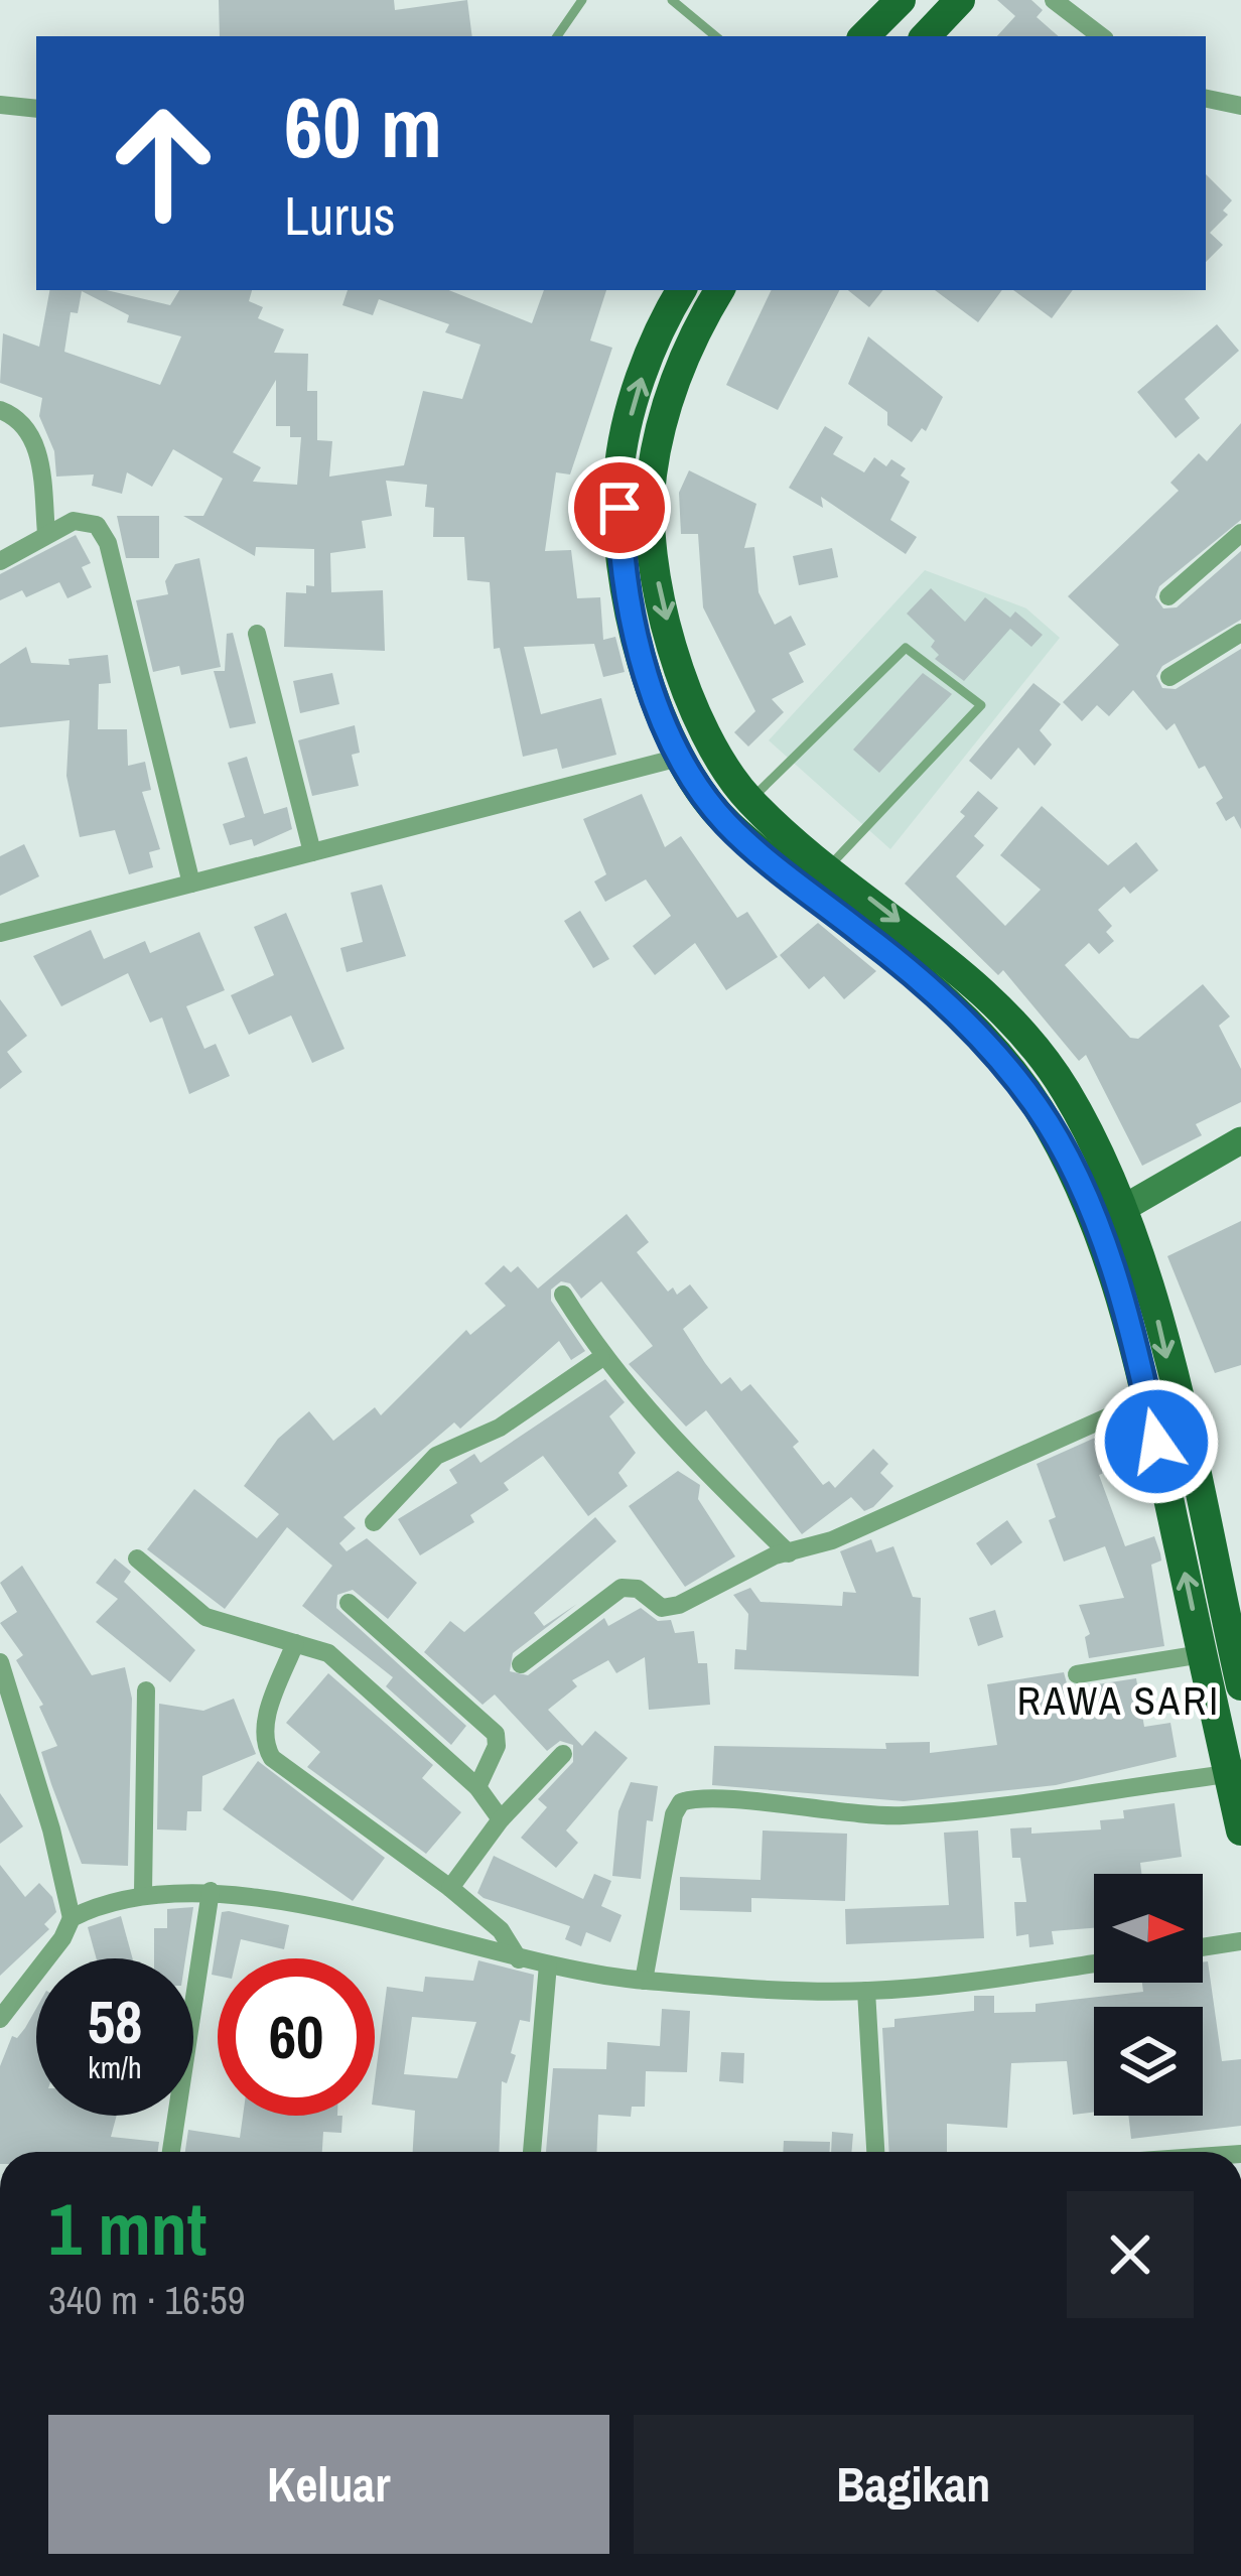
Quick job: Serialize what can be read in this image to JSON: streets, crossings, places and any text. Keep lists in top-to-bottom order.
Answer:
{
  "districts": ["RAWA SARI"],
  "north": "right",
  "page": {
    "turn": ["60 m", "Lurus"],
    "speed": "58 km/h",
    "limit": "60",
    "heading": ["1 mnt", "340 m · 16:59"],
    "buttons": ["Keluar", "Bagikan"]
  }
}
